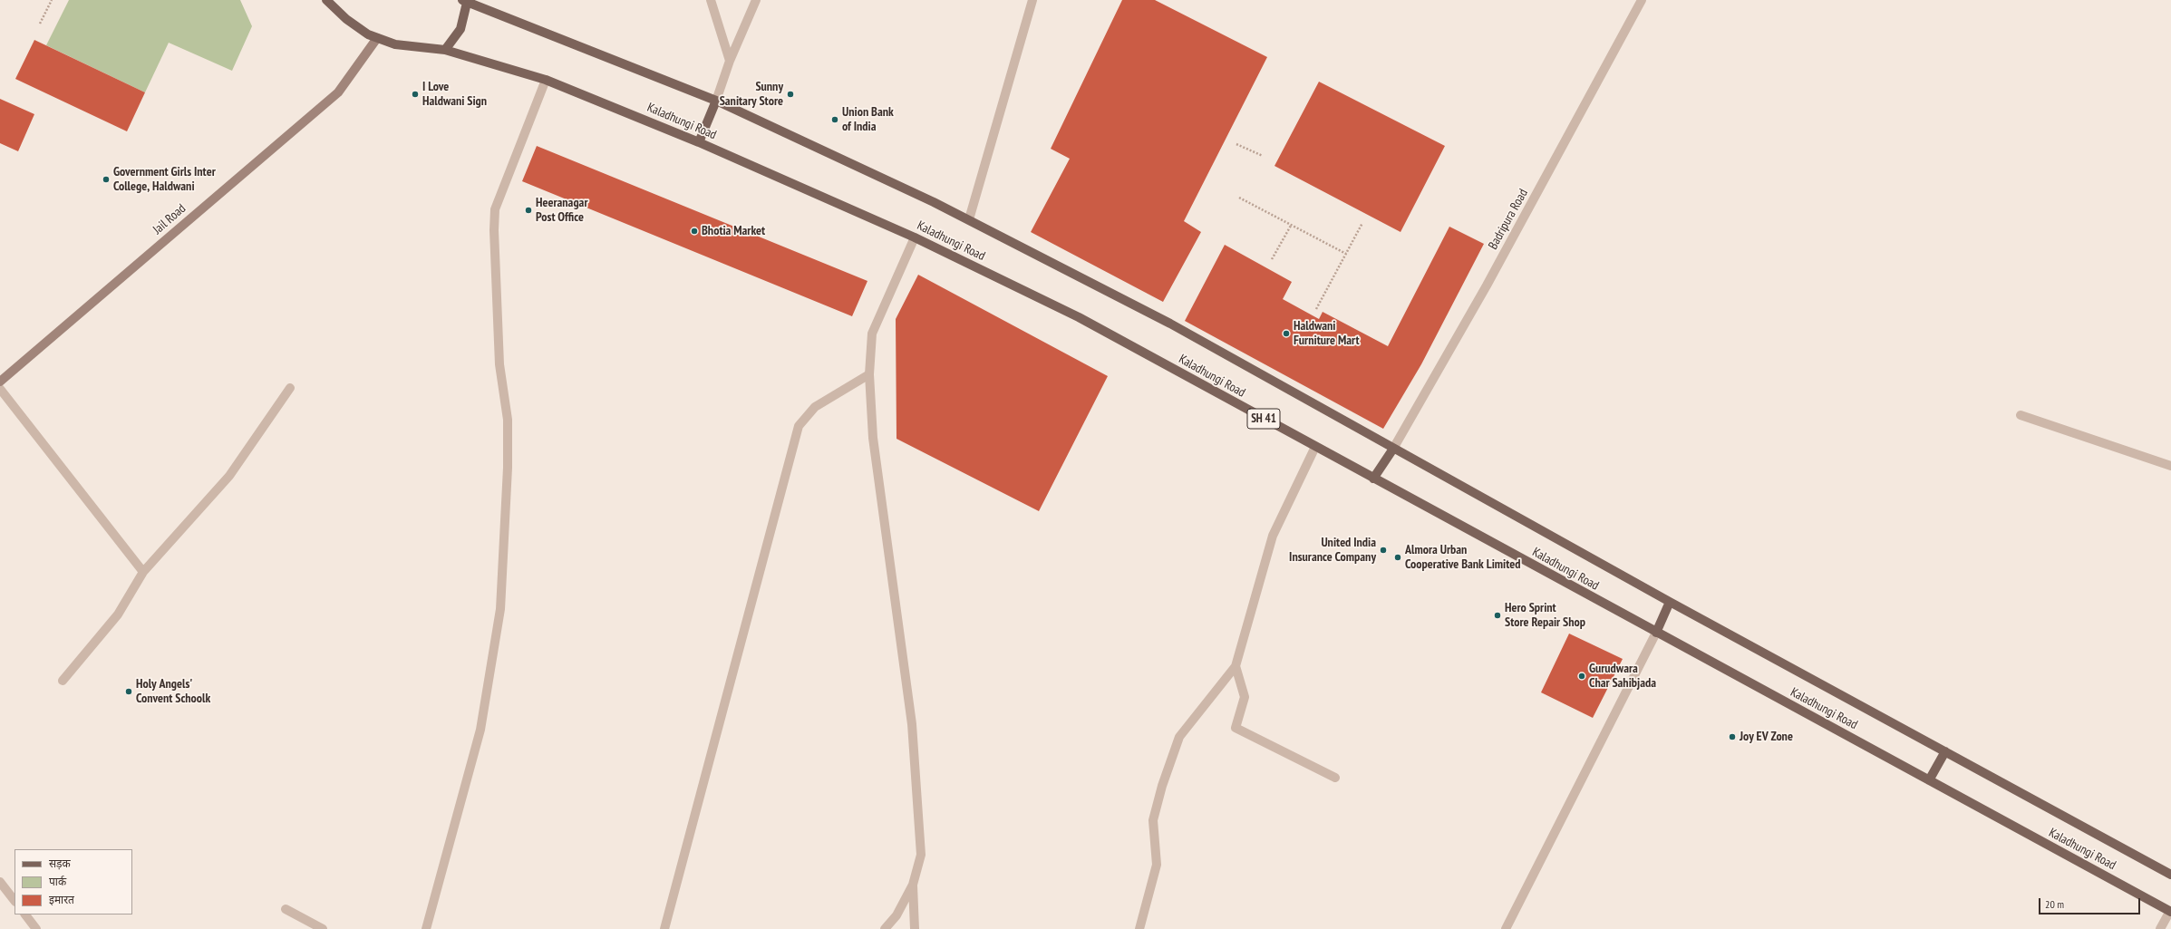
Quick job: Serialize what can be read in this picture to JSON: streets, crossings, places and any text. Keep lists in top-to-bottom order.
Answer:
{
  "streets": {
    "main road": ["Kaladhungi Road", "SH 41"],
    "street": ["Jail Road", "Badripura Road"]
  },
  "crossings": [
    ["Kaladhungi Road", "Jail Road"],
    ["Kaladhungi Road", "Badripura Road"]
  ],
  "places": [
    "I Love Haldwani Sign",
    "Sunny Sanitary Store",
    "Union Bank of India",
    "Government Girls Inter College, Haldwani",
    "Heeranagar Post Office",
    "Bhotia Market",
    "Haldwani Furniture Mart",
    "United India Insurance Company",
    "Almora Urban Cooperative Bank Limited",
    "Hero Sprint Store Repair Shop",
    "Gurudwara Char Sahibjada",
    "Holy Angels' Convent Schoolk",
    "Joy EV Zone"
  ],
  "legend": ["सड़क", "पार्क", "इमारत"],
  "scale_bar": "20 m"
}
